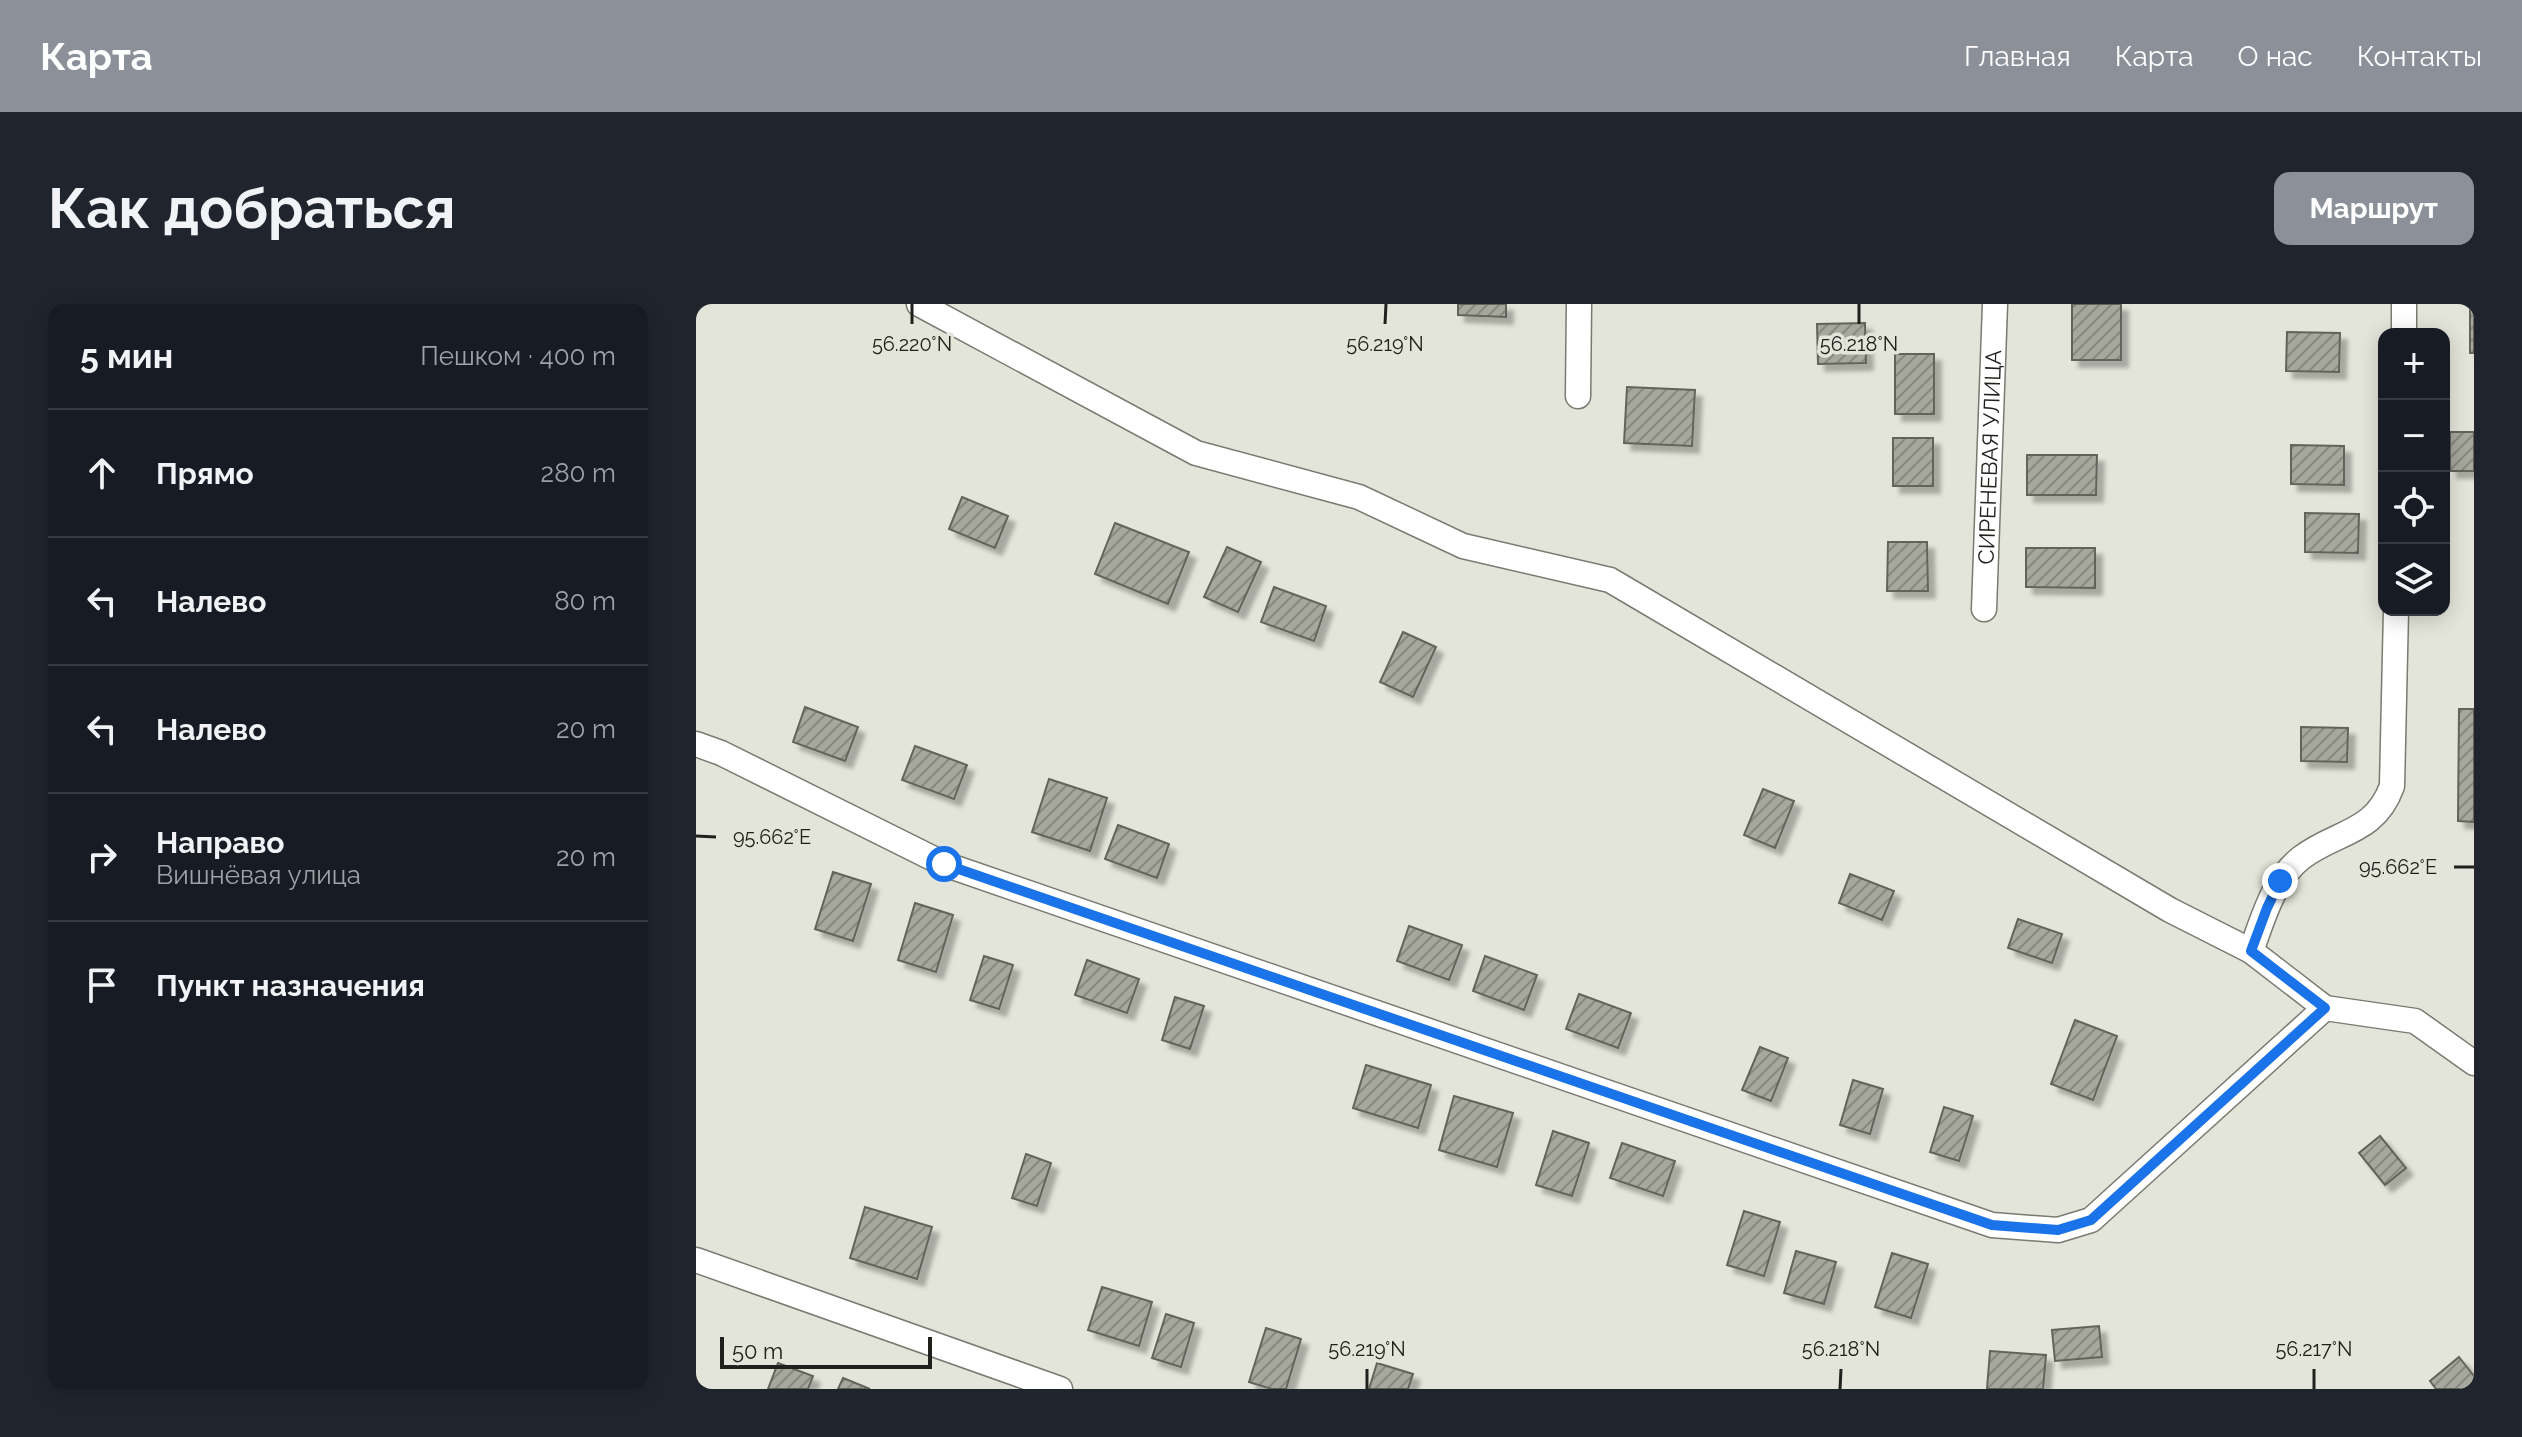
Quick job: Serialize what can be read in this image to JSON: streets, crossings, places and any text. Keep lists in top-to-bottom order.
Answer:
{
  "streets": {
    "street": ["СИРЕНЕВАЯ УЛИЦА"]
  },
  "scale_bar": "50 m",
  "page": {
    "header": "Карта",
    "nav": [
      "Главная",
      "Карта",
      "О нас",
      "Контакты"
    ],
    "buttons": "Маршрут",
    "title": "Как добраться",
    "heading": ["5 мин", "Пешком · 400 m"],
    "map_buttons": ["+", "−"],
    "list": [
      ["Прямо", "280 m"],
      ["Налево", "80 m"],
      ["Налево", "20 m"],
      ["Направо", "Вишнёвая улица", "20 m"],
      "Пункт назначения"
    ],
    "scale": "50 m"
  },
  "coordinates": [
    "56.220°N",
    "56.219°N",
    "56.218°N",
    "95.662°E",
    "56.217°N"
  ]
}
